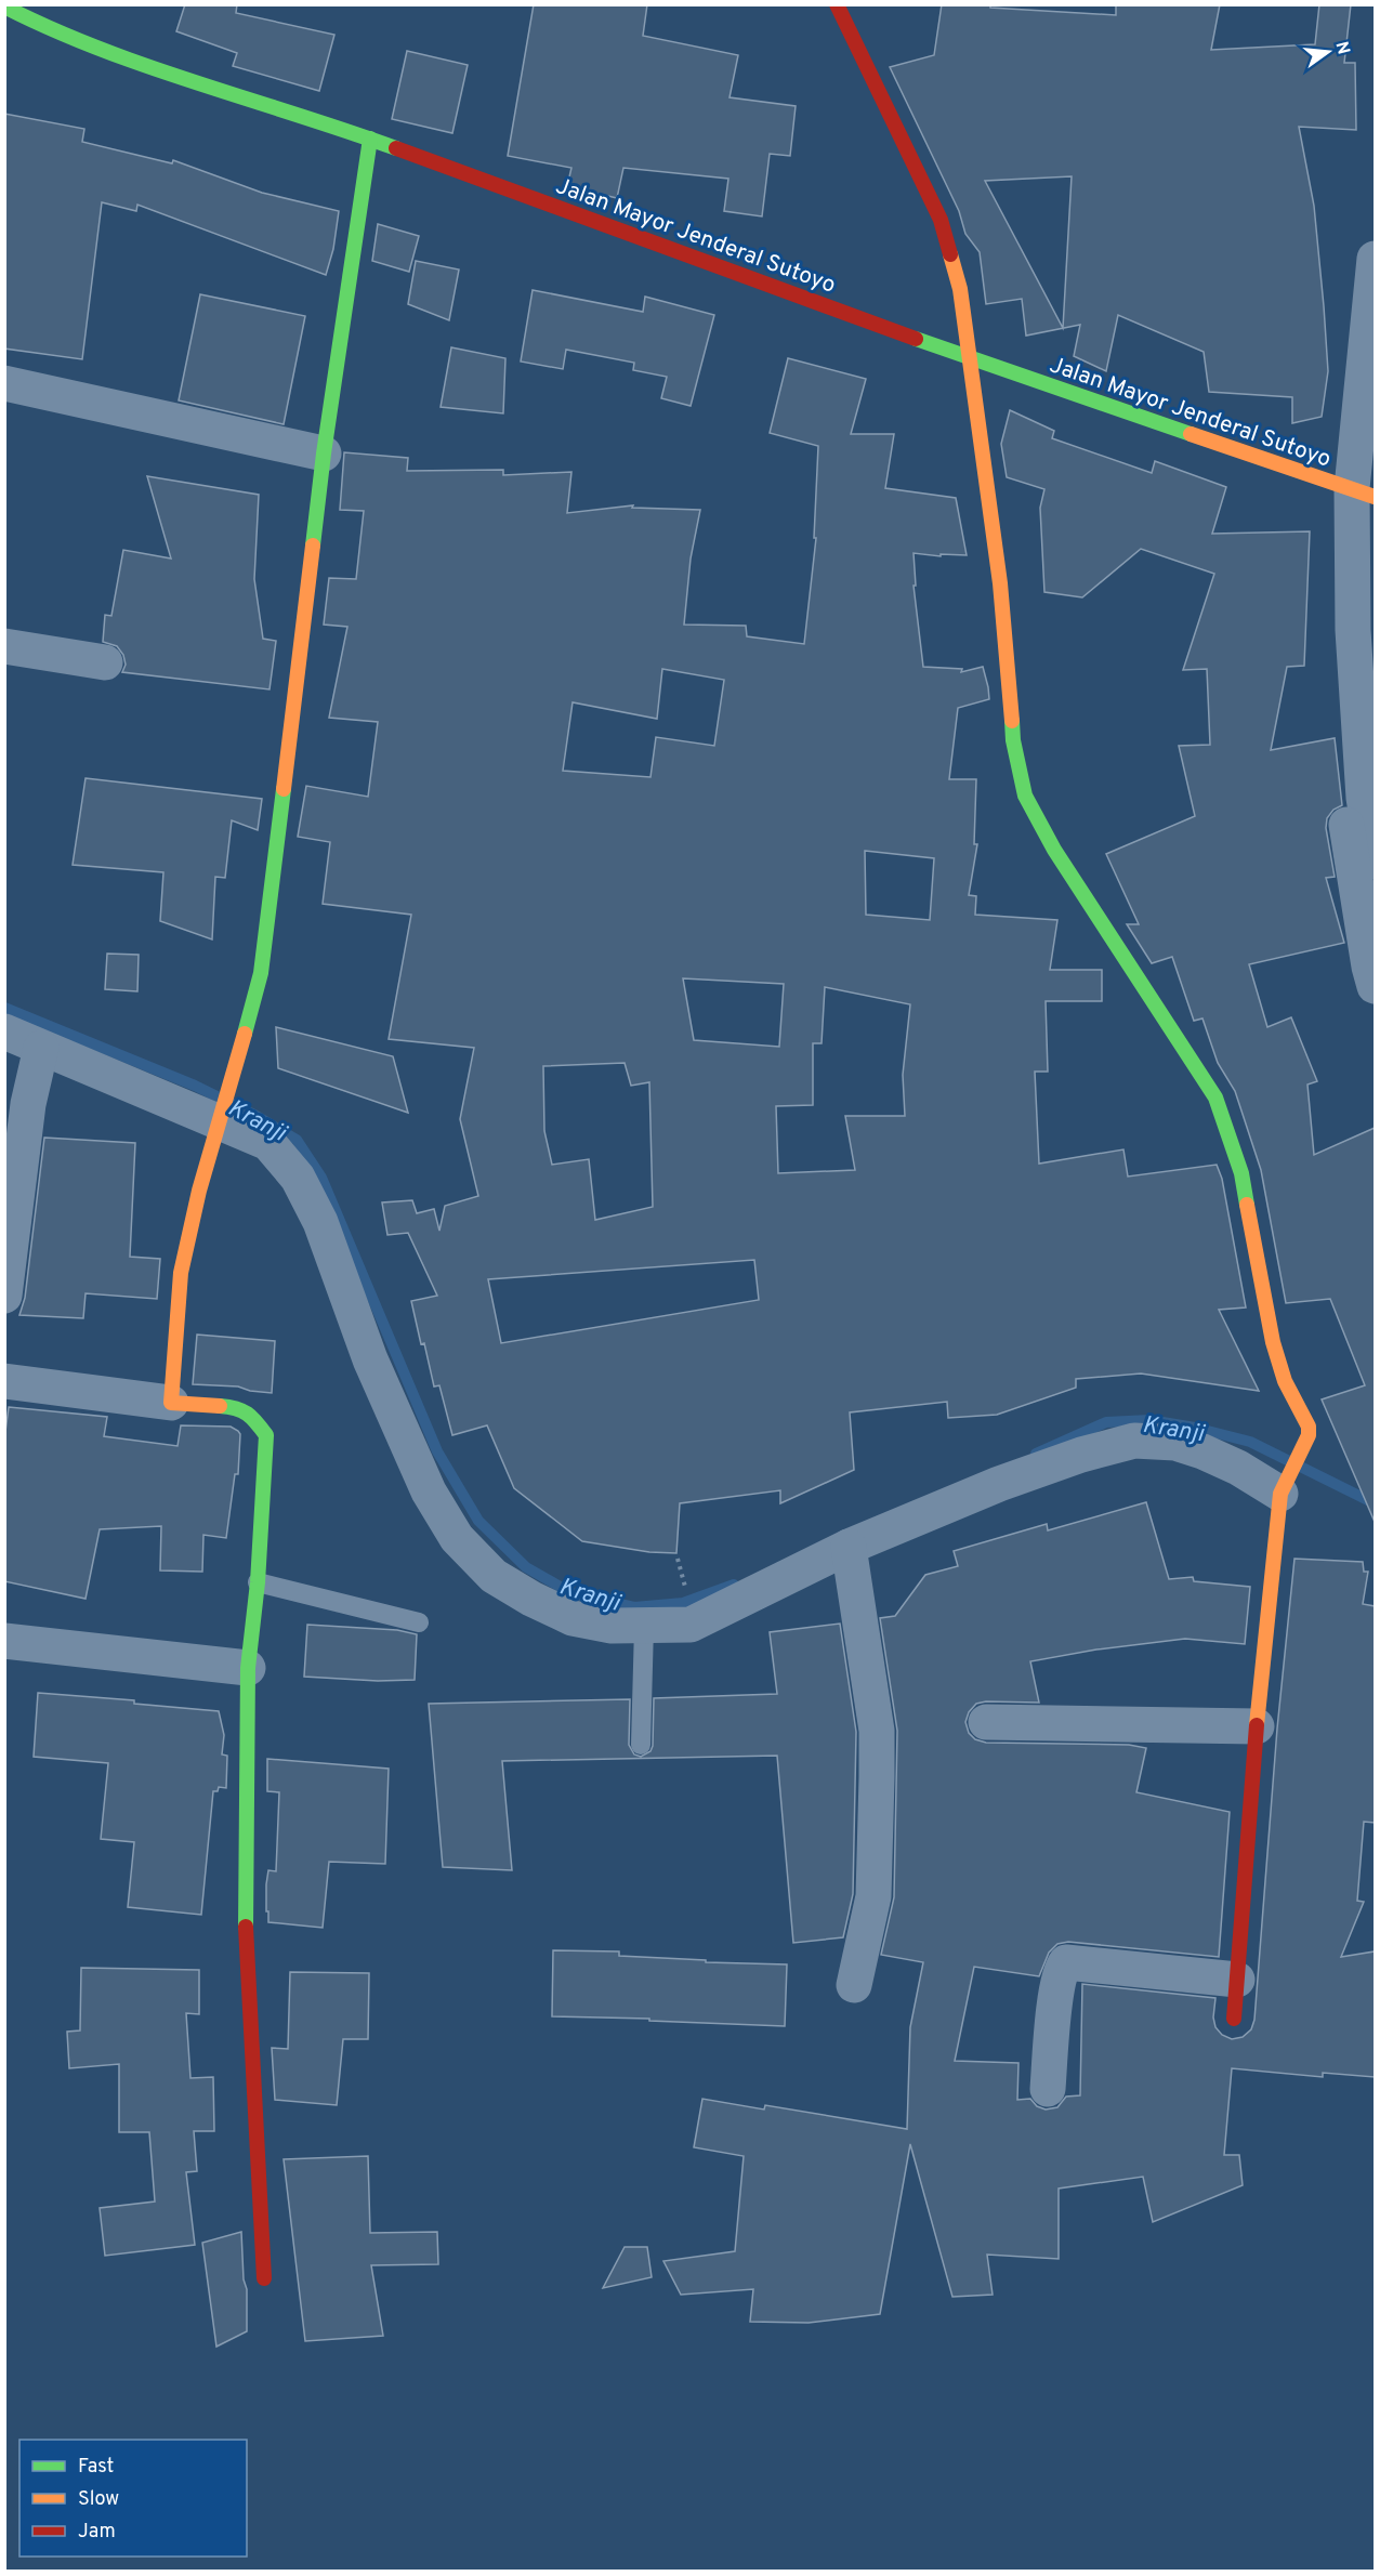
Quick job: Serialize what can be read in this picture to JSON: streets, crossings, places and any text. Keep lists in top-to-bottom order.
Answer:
{
  "streets": {
    "street": ["Jalan Mayor Jenderal Sutoyo"]
  },
  "water": ["Kranji"],
  "legend": ["Fast", "Slow", "Jam"],
  "north": "right"
}
